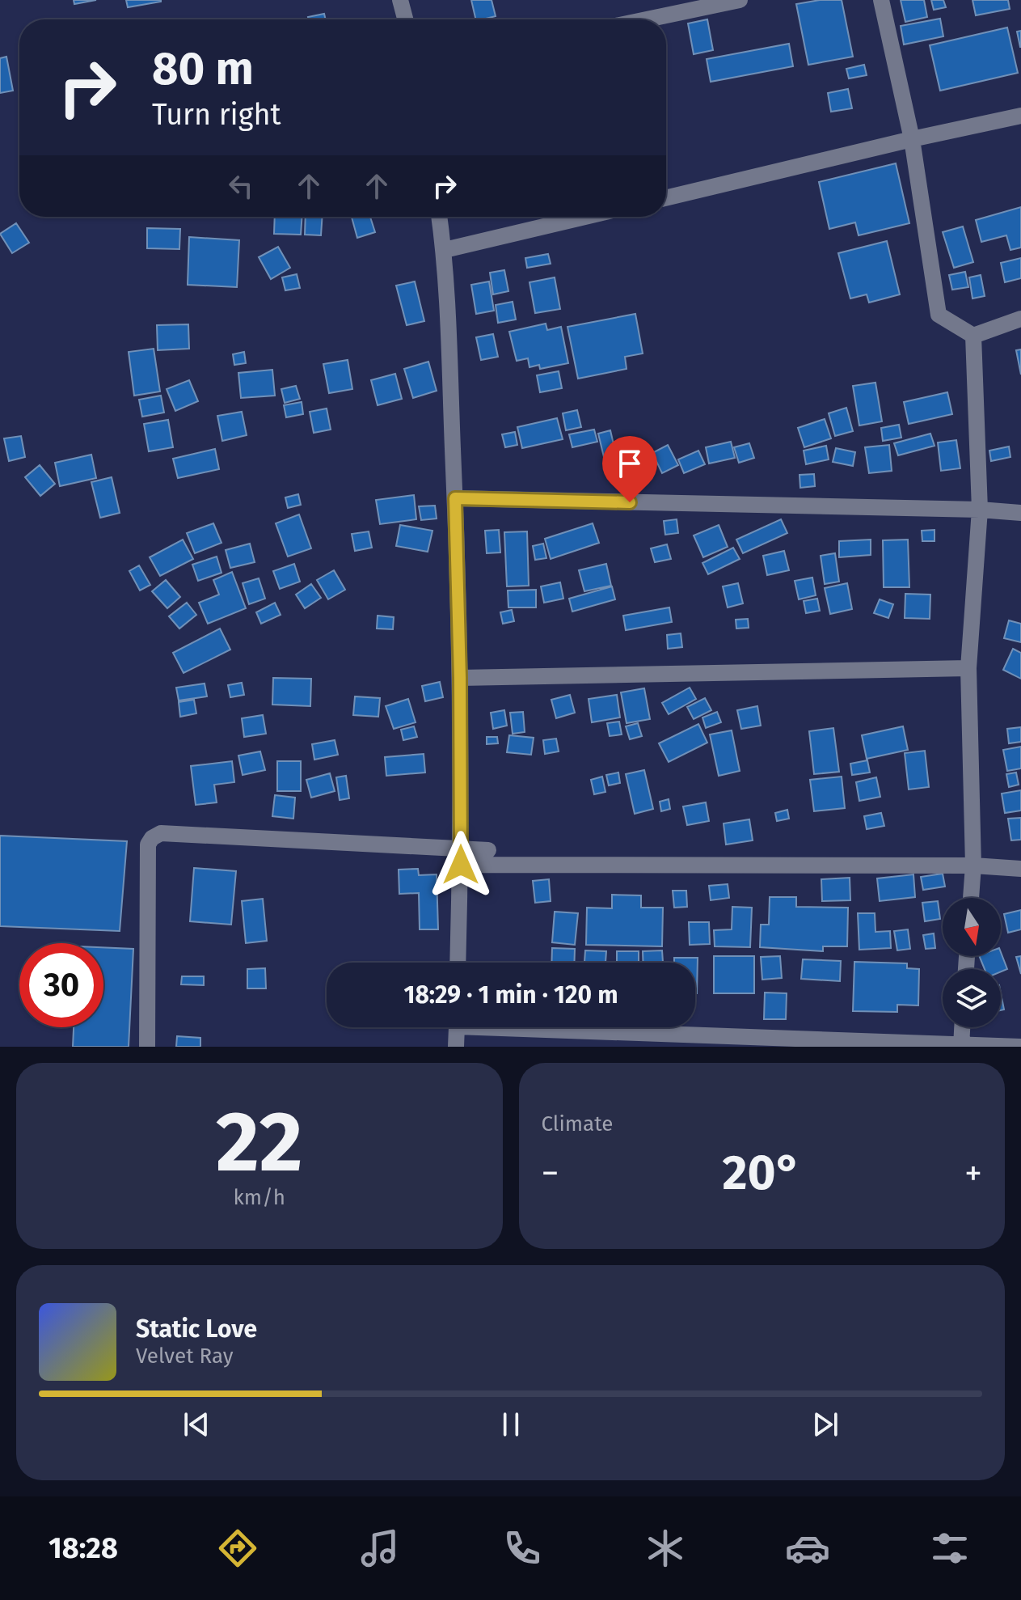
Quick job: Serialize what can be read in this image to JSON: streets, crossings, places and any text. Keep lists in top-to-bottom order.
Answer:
{
  "north": "bottom",
  "page": {
    "turn": ["80 m", "Turn right"],
    "limit": "30",
    "trip": "18:29 · 1 min · 120 m",
    "tile": [
      ["22", "km/h"],
      "Climate"
    ],
    "heat": ["−", "20°", "+"],
    "song": ["Static Love", "Velvet Ray"],
    "tabs": "18:28"
  }
}
